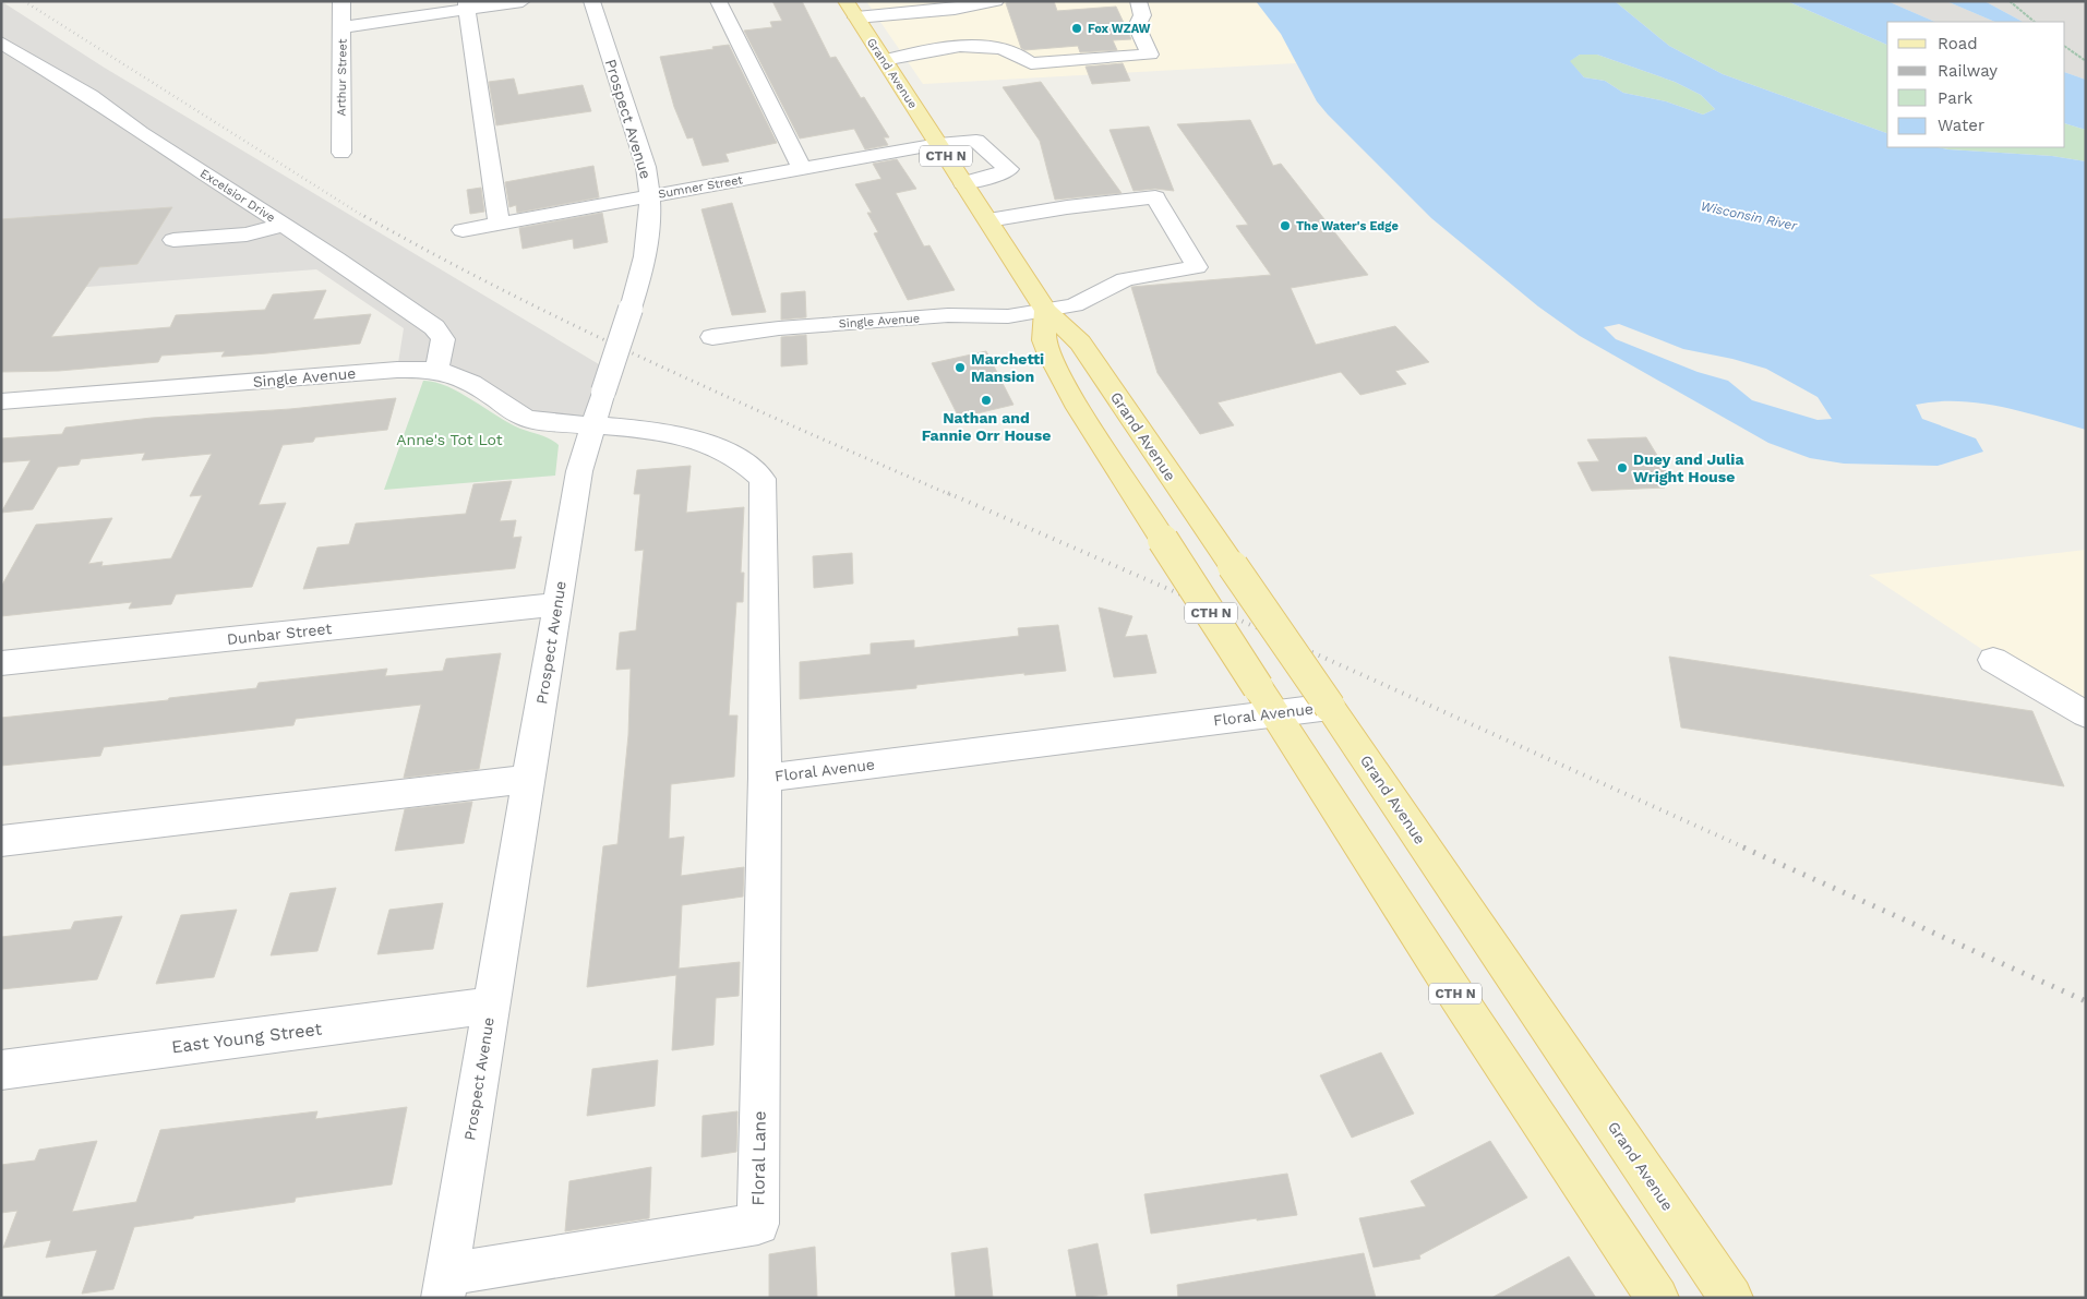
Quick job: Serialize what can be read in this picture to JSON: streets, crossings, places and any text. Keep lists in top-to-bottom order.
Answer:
{
  "streets": {
    "main road": ["Grand Avenue", "CTH N"],
    "street": [
      "Arthur Street",
      "Prospect Avenue",
      "Sumner Street",
      "Excelsior Drive",
      "Single Avenue",
      "Dunbar Street",
      "Floral Avenue",
      "East Young Street",
      "Floral Lane"
    ]
  },
  "crossings": [
    ["Grand Avenue", "CTH N"],
    ["Grand Avenue", "Sumner Street"],
    ["Grand Avenue", "Single Avenue"],
    ["Grand Avenue", "Floral Avenue"],
    ["Prospect Avenue", "Sumner Street"],
    ["Prospect Avenue", "Single Avenue"],
    ["Prospect Avenue", "Dunbar Street"],
    ["Prospect Avenue", "Floral Avenue"],
    ["Prospect Avenue", "East Young Street"],
    ["Prospect Avenue", "Floral Lane"],
    ["CTH N", "Single Avenue"],
    ["CTH N", "Floral Avenue"],
    ["Excelsior Drive", "Single Avenue"],
    ["Single Avenue", "Floral Avenue"],
    ["Floral Avenue", "Floral Lane"]
  ],
  "water": ["Wisconsin River"],
  "parks": ["Anne's Tot Lot"],
  "places": [
    "Fox WZAW",
    "The Water's Edge",
    "Marchetti Mansion",
    "Nathan and Fannie Orr House",
    "Duey and Julia Wright House"
  ],
  "legend": [
    "Road",
    "Railway",
    "Park",
    "Water"
  ]
}
